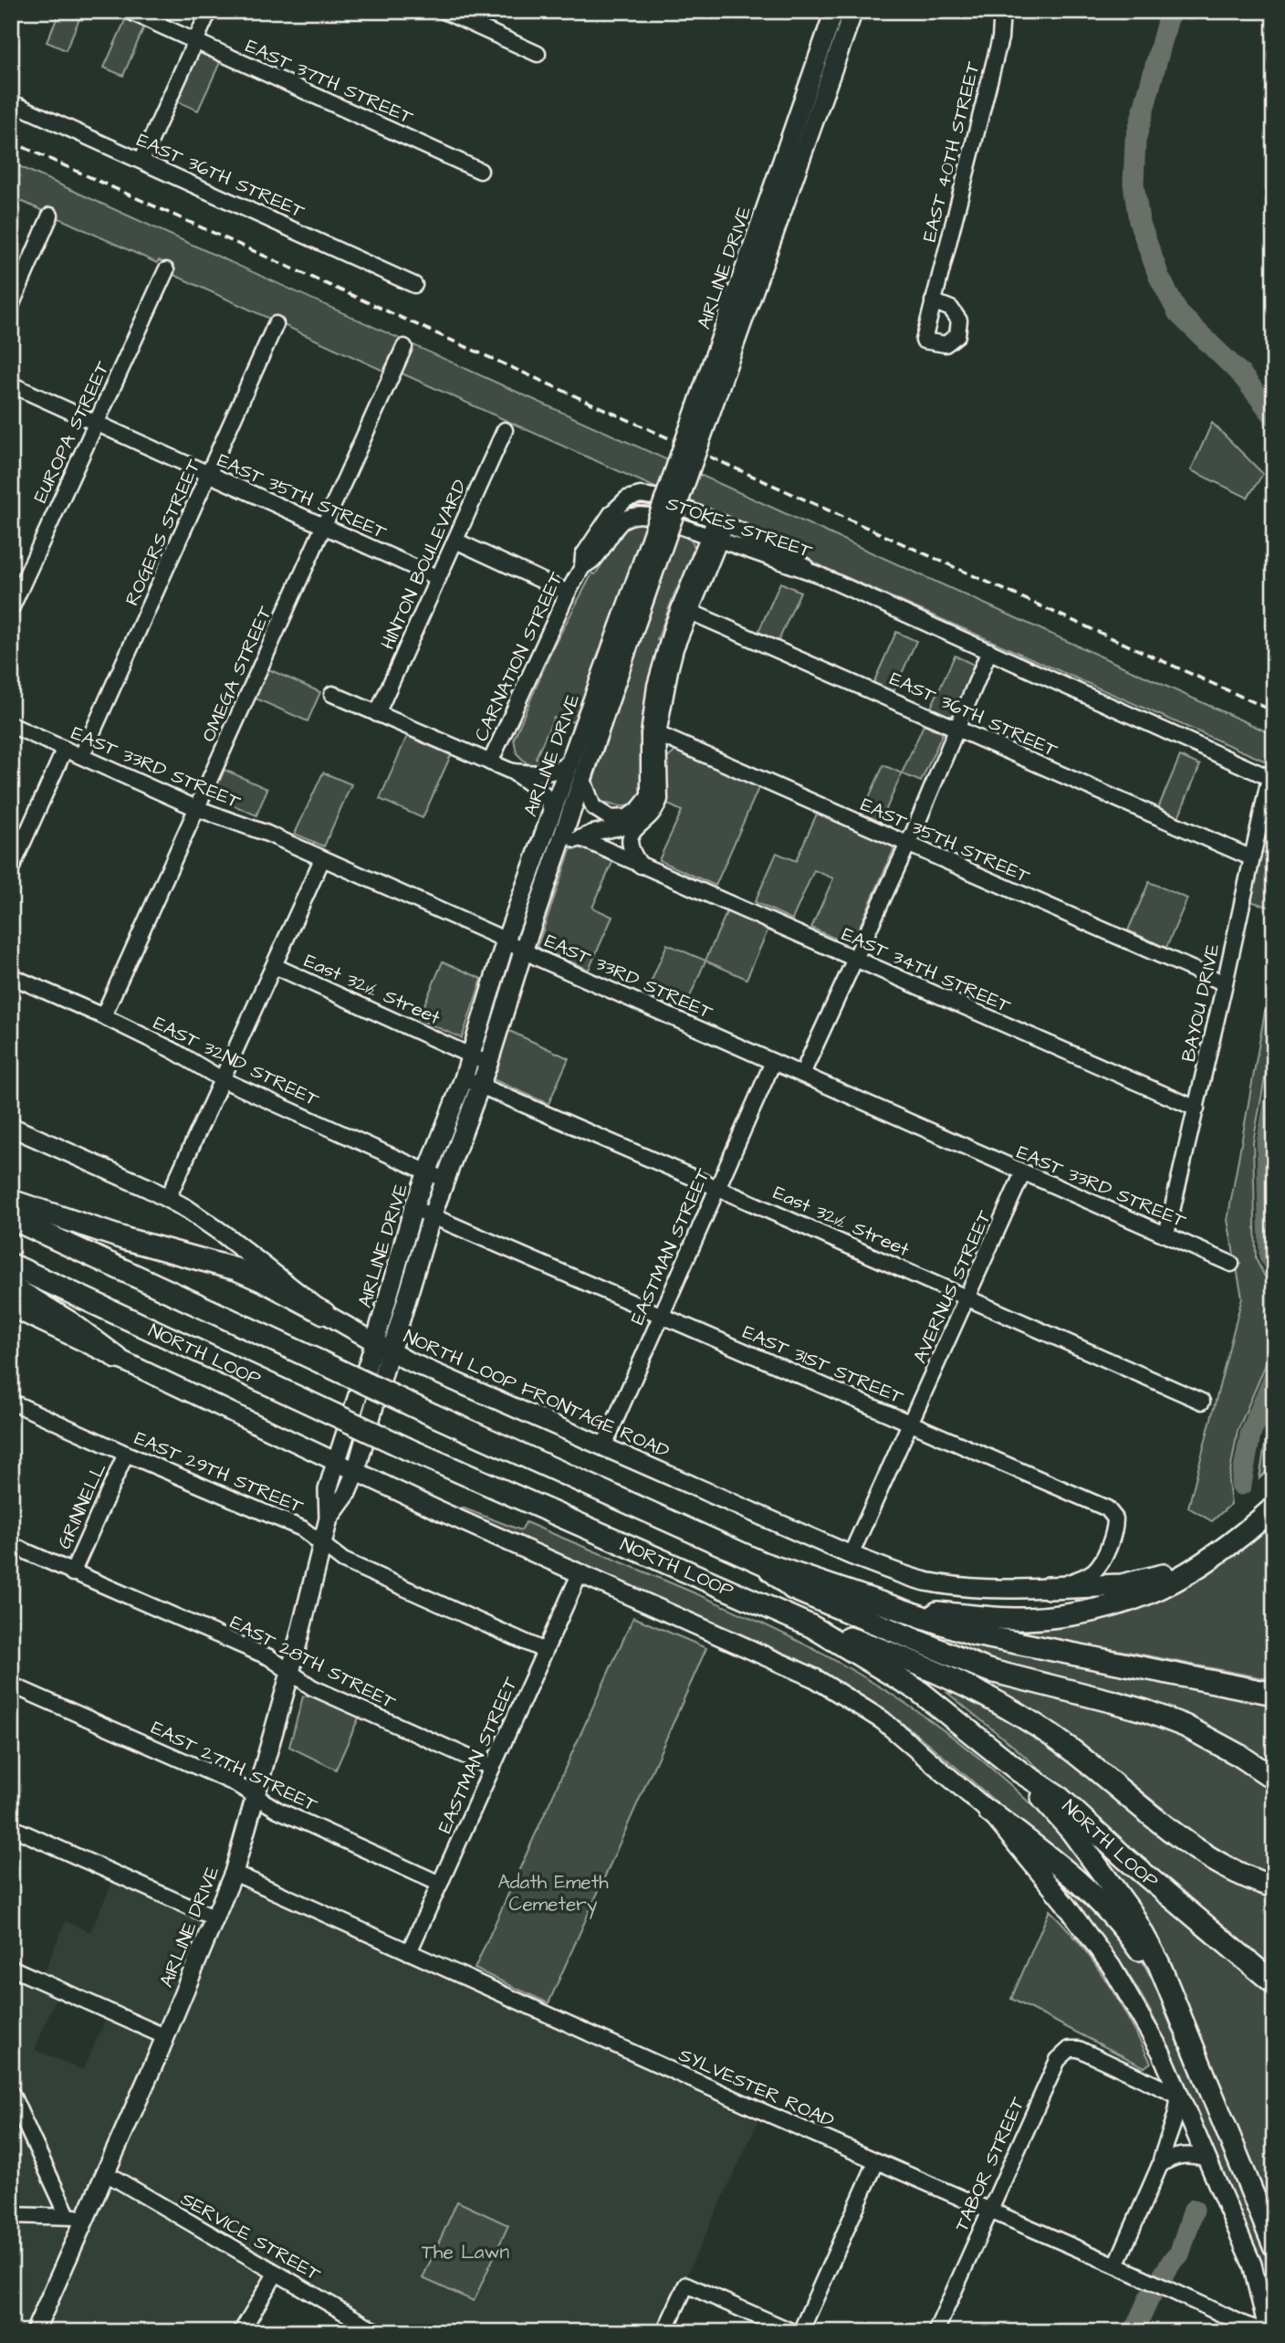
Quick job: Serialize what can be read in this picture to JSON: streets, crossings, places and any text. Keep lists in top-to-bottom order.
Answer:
{
  "streets": {
    "highway": ["NORTH LOOP"],
    "main road": ["AIRLINE DRIVE", "NORTH LOOP FRONTAGE ROAD"],
    "street": [
      "EAST 37TH STREET",
      "EAST 40TH STREET",
      "EAST 36TH STREET",
      "EUROPA STREET",
      "EAST 35TH STREET",
      "STOKES STREET",
      "ROGERS STREET",
      "HINTON BOULEVARD",
      "CARNATION STREET",
      "OMEGA STREET",
      "EAST 33RD STREET",
      "EAST 34TH STREET",
      "East 32½ Street",
      "BAYOU DRIVE",
      "EAST 32ND STREET",
      "EASTMAN STREET",
      "AVERNUS STREET",
      "EAST 31ST STREET",
      "EAST 29TH STREET",
      "GRINNELL",
      "EAST 28TH STREET",
      "EAST 27TH STREET",
      "SYLVESTER ROAD",
      "TABOR STREET",
      "SERVICE STREET"
    ]
  },
  "crossings": [
    ["EAST 36TH STREET", "AIRLINE DRIVE"],
    ["EAST 36TH STREET", "BAYOU DRIVE"],
    ["AIRLINE DRIVE", "EAST 35TH STREET"],
    ["AIRLINE DRIVE", "STOKES STREET"],
    ["AIRLINE DRIVE", "EAST 33RD STREET"],
    ["AIRLINE DRIVE", "East 32½ Street"],
    ["AIRLINE DRIVE", "EAST 32ND STREET"],
    ["AIRLINE DRIVE", "EAST 31ST STREET"],
    ["AIRLINE DRIVE", "NORTH LOOP FRONTAGE ROAD"],
    ["AIRLINE DRIVE", "EAST 29TH STREET"],
    ["AIRLINE DRIVE", "EAST 28TH STREET"],
    ["AIRLINE DRIVE", "EAST 27TH STREET"],
    ["AIRLINE DRIVE", "SYLVESTER ROAD"],
    ["AIRLINE DRIVE", "SERVICE STREET"],
    ["EUROPA STREET", "EAST 35TH STREET"],
    ["EAST 35TH STREET", "ROGERS STREET"],
    ["EAST 35TH STREET", "HINTON BOULEVARD"],
    ["EAST 35TH STREET", "OMEGA STREET"],
    ["EAST 35TH STREET", "BAYOU DRIVE"],
    ["STOKES STREET", "CARNATION STREET"],
    ["STOKES STREET", "BAYOU DRIVE"],
    ["ROGERS STREET", "EAST 33RD STREET"],
    ["OMEGA STREET", "EAST 33RD STREET"],
    ["OMEGA STREET", "EAST 32ND STREET"],
    ["EAST 33RD STREET", "BAYOU DRIVE"],
    ["EAST 33RD STREET", "EASTMAN STREET"],
    ["EAST 33RD STREET", "AVERNUS STREET"],
    ["EAST 34TH STREET", "BAYOU DRIVE"],
    ["East 32½ Street", "EASTMAN STREET"],
    ["East 32½ Street", "AVERNUS STREET"],
    ["EASTMAN STREET", "EAST 31ST STREET"],
    ["EASTMAN STREET", "NORTH LOOP FRONTAGE ROAD"],
    ["EASTMAN STREET", "EAST 29TH STREET"],
    ["EASTMAN STREET", "EAST 28TH STREET"],
    ["EASTMAN STREET", "EAST 27TH STREET"],
    ["EASTMAN STREET", "SYLVESTER ROAD"],
    ["AVERNUS STREET", "EAST 31ST STREET"],
    ["AVERNUS STREET", "NORTH LOOP FRONTAGE ROAD"],
    ["EAST 31ST STREET", "NORTH LOOP FRONTAGE ROAD"],
    ["EAST 29TH STREET", "GRINNELL"],
    ["GRINNELL", "EAST 28TH STREET"],
    ["SYLVESTER ROAD", "TABOR STREET"]
  ],
  "parks": ["Adath Emeth Cemetery", "The Lawn"]
}
